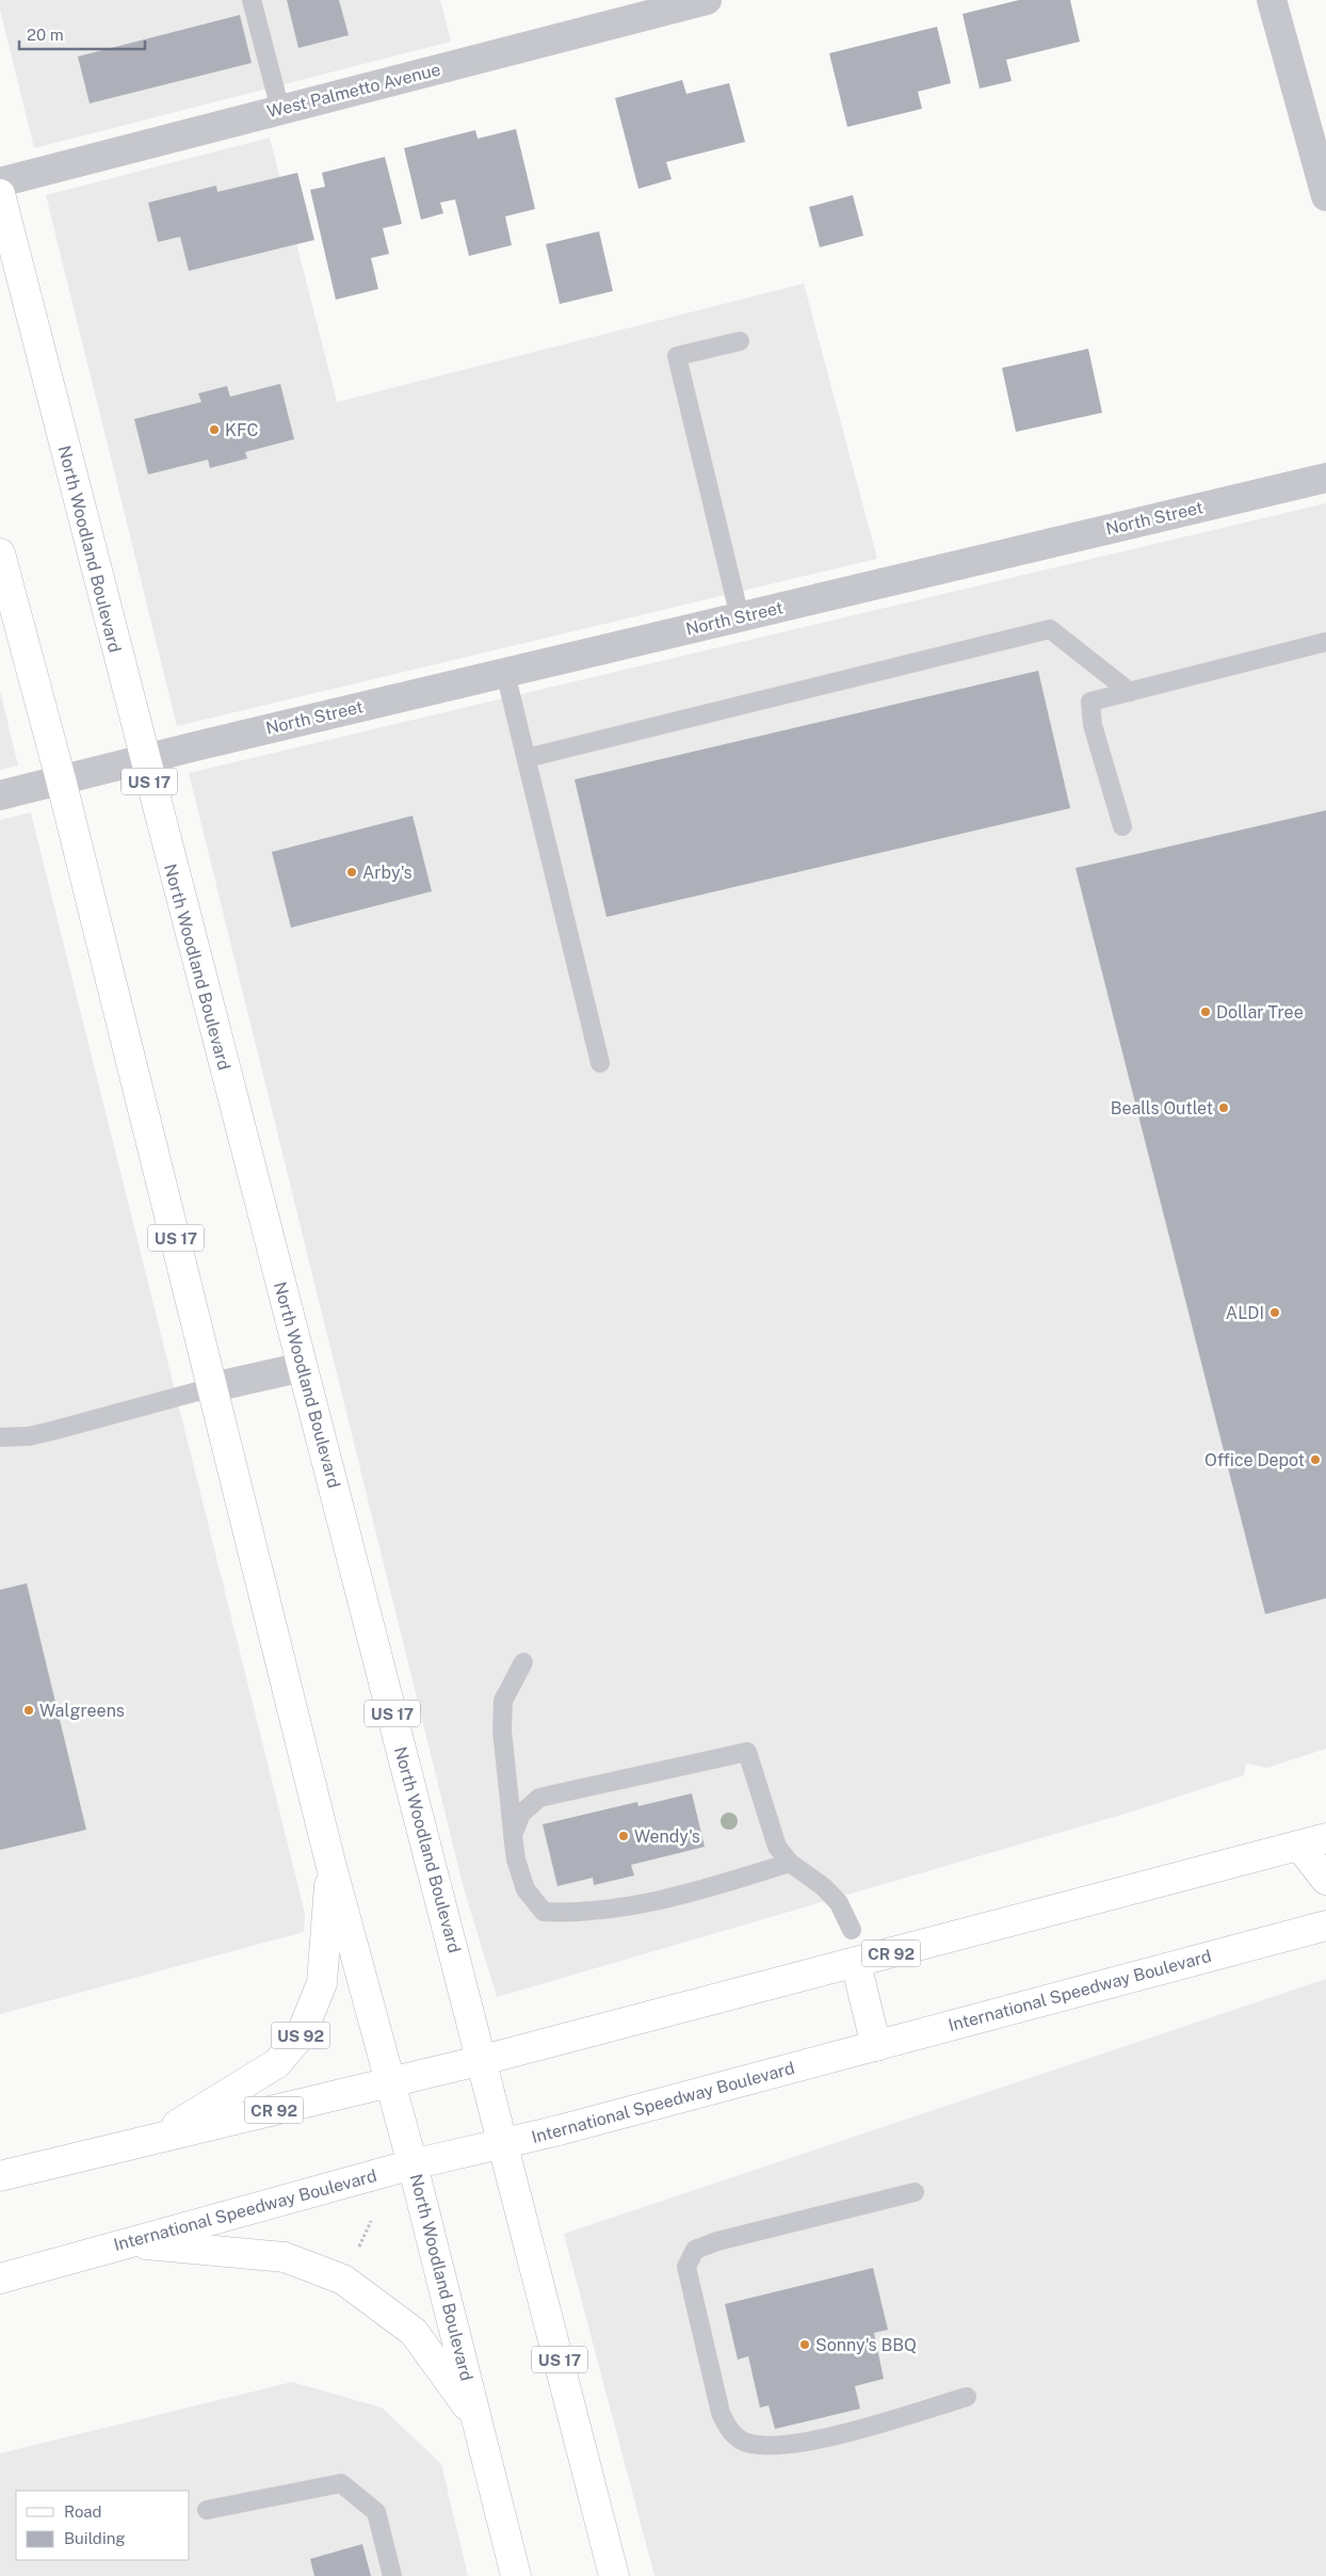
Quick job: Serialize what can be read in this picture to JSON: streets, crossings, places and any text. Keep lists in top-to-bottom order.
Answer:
{
  "streets": {
    "main road": [
      "North Woodland Boulevard",
      "US 17",
      "CR 92",
      "International Speedway Boulevard",
      "US 92"
    ],
    "street": ["West Palmetto Avenue", "North Street"]
  },
  "crossings": [
    ["North Street", "North Woodland Boulevard"],
    ["North Woodland Boulevard", "CR 92"],
    ["North Woodland Boulevard", "International Speedway Boulevard"],
    ["North Woodland Boulevard", "US 92"],
    ["CR 92", "US 92"]
  ],
  "places": [
    "KFC",
    "Arby's",
    "Dollar Tree",
    "Bealls Outlet",
    "ALDI",
    "Office Depot",
    "Walgreens",
    "Wendy's",
    "Sonny's BBQ"
  ],
  "legend": ["Road", "Building"],
  "scale_bar": "20 m"
}
